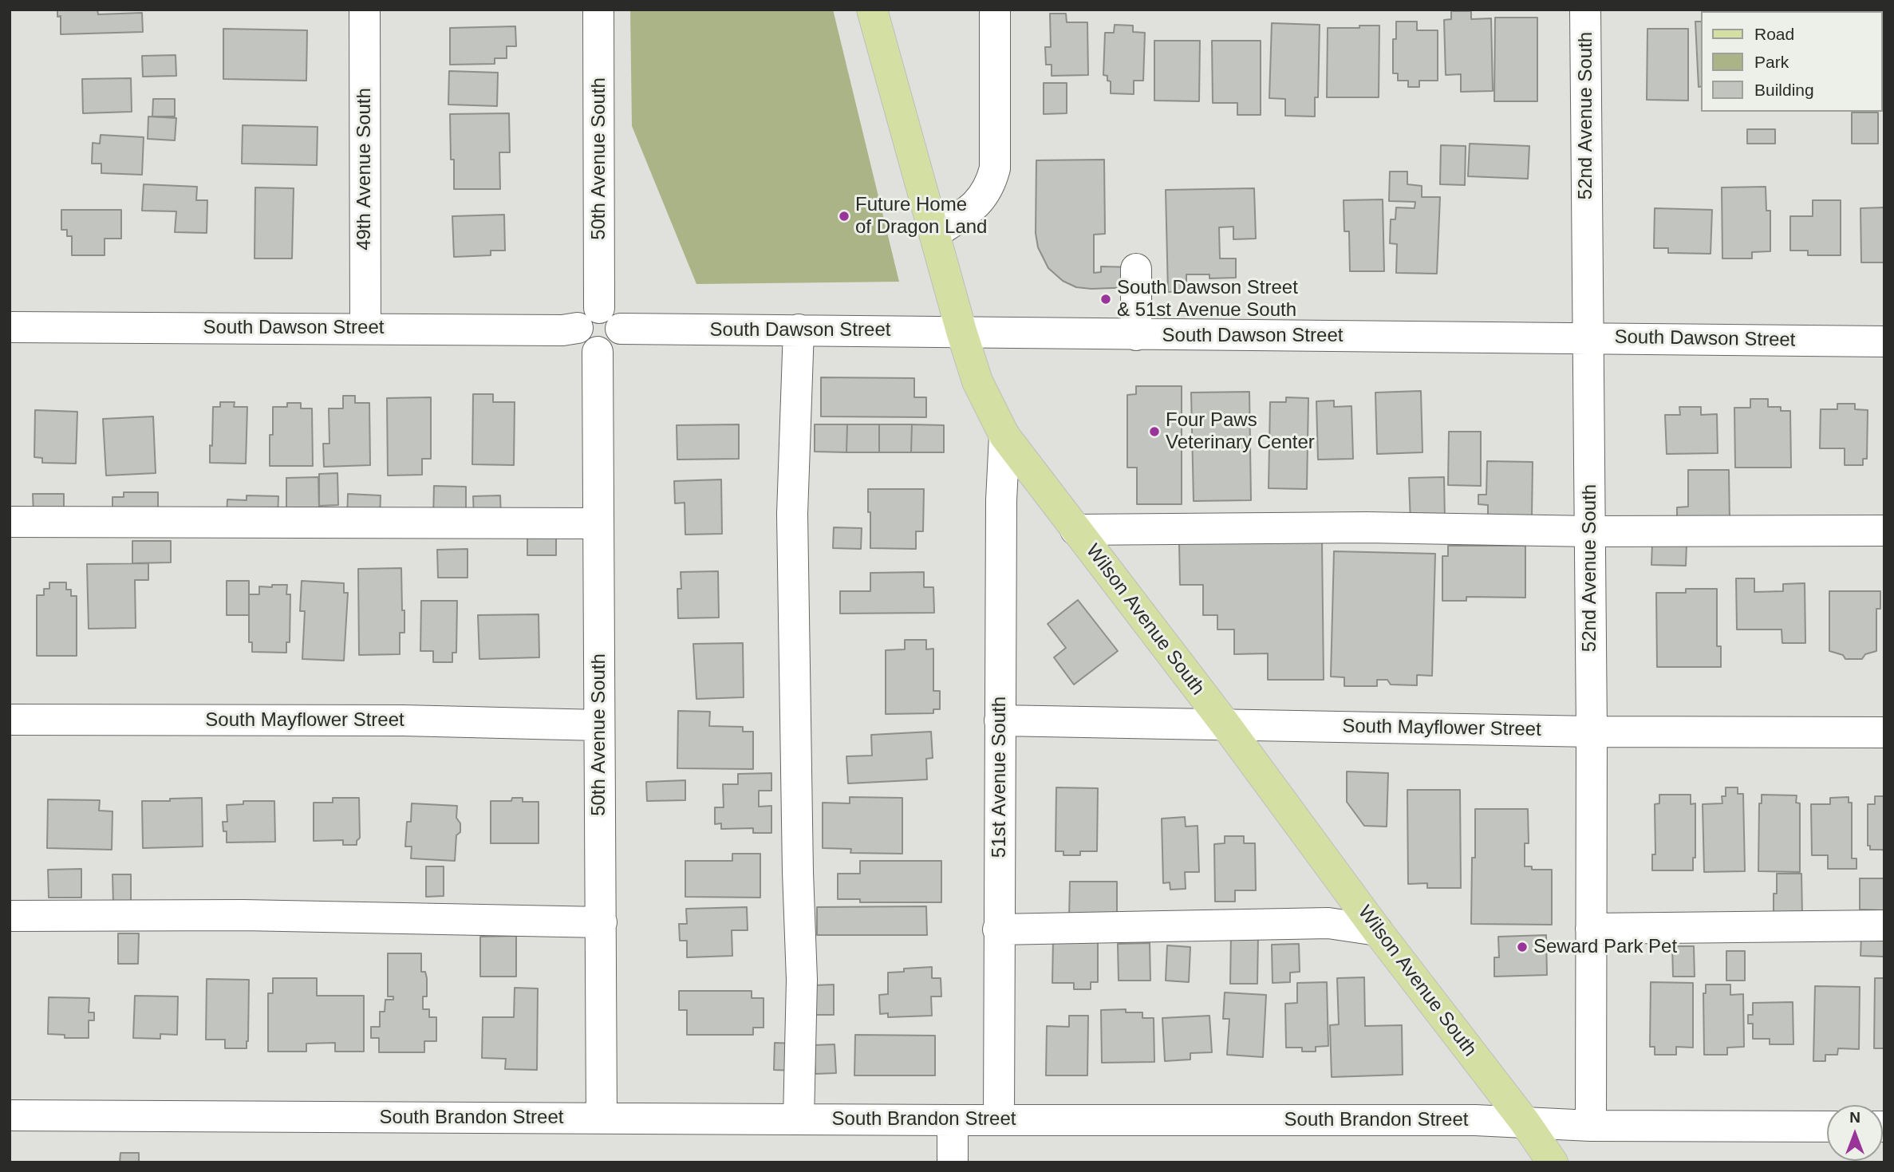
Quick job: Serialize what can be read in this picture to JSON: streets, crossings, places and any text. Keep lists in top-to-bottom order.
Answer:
{
  "streets": {
    "main road": ["Wilson Avenue South"],
    "street": [
      "52nd Avenue South",
      "50th Avenue South",
      "49th Avenue South",
      "South Dawson Street",
      "South Mayflower Street",
      "51st Avenue South",
      "South Brandon Street"
    ]
  },
  "crossings": [
    ["52nd Avenue South", "South Dawson Street"],
    ["52nd Avenue South", "South Mayflower Street"],
    ["52nd Avenue South", "South Brandon Street"],
    ["50th Avenue South", "South Dawson Street"],
    ["50th Avenue South", "South Mayflower Street"],
    ["50th Avenue South", "South Brandon Street"],
    ["49th Avenue South", "South Dawson Street"],
    ["South Dawson Street", "Wilson Avenue South"],
    ["Wilson Avenue South", "South Mayflower Street"],
    ["Wilson Avenue South", "51st Avenue South"],
    ["Wilson Avenue South", "South Brandon Street"],
    ["South Mayflower Street", "51st Avenue South"],
    ["51st Avenue South", "South Brandon Street"]
  ],
  "places": [
    "Future Home of Dragon Land",
    "South Dawson Street & 51st Avenue South",
    "Four Paws Veterinary Center",
    "Seward Park Pet"
  ],
  "legend": ["Road", "Park", "Building"],
  "north": "top"
}
